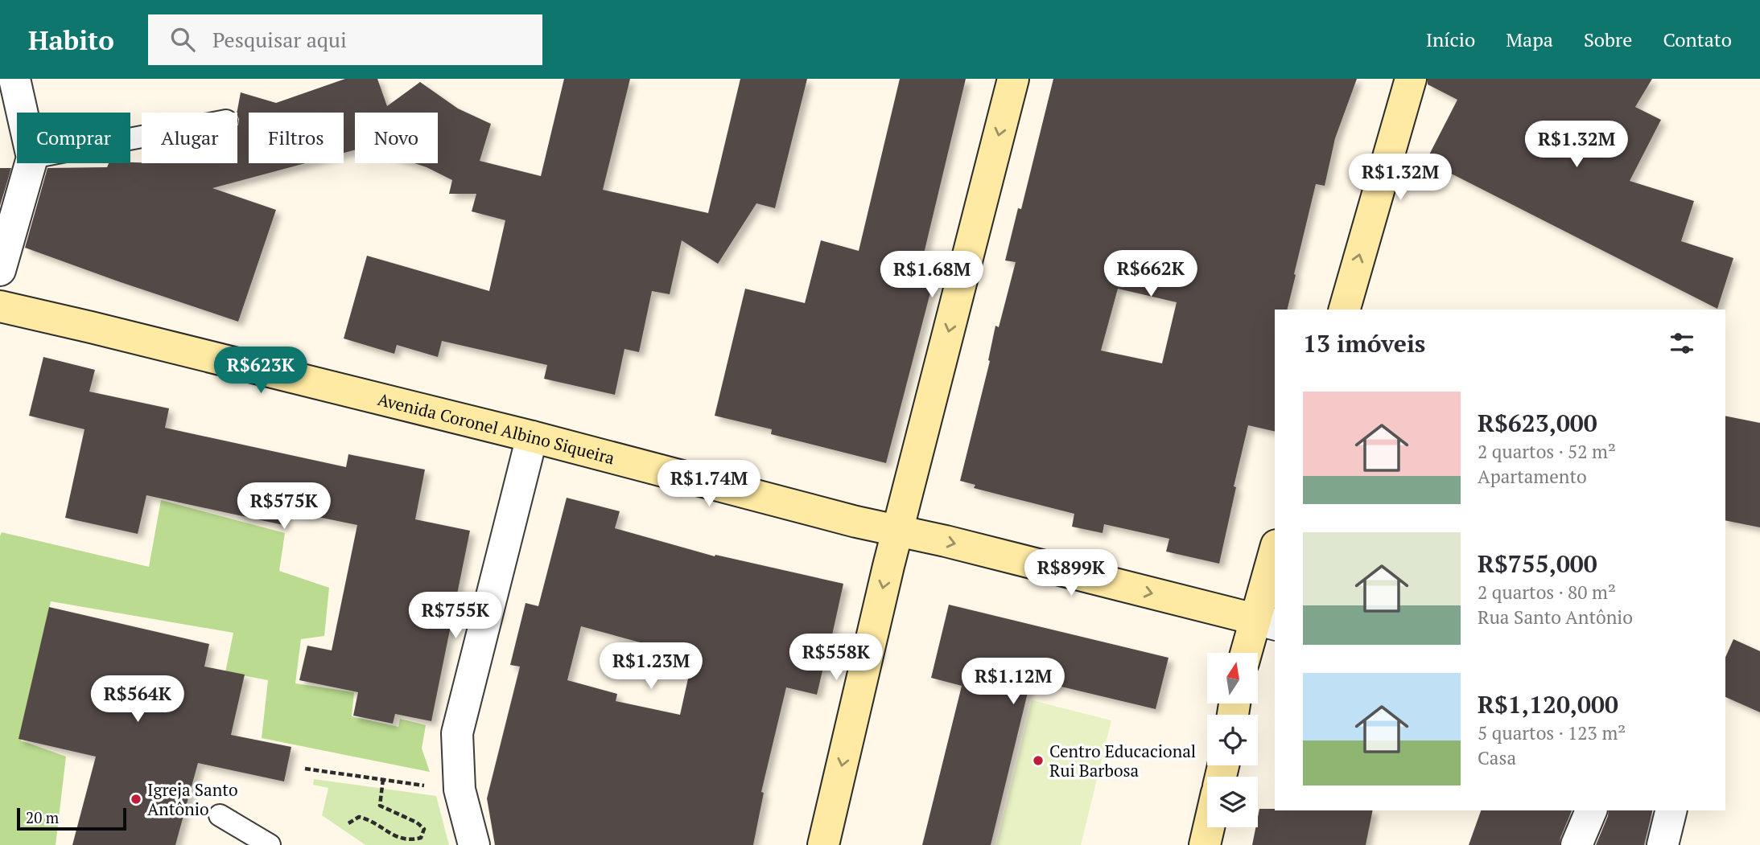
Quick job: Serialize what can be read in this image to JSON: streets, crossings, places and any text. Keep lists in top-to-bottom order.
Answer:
{
  "streets": {
    "main road": ["Avenida Coronel Albino Siqueira"]
  },
  "places": ["Centro Educacional Rui Barbosa", "Igreja Santo Antônio"],
  "scale_bar": "20 m",
  "north": "top",
  "page": {
    "header": "Habito",
    "search": "Pesquisar aqui",
    "nav": [
      "Início",
      "Mapa",
      "Sobre",
      "Contato"
    ],
    "chip": [
      "Comprar",
      "Alugar",
      "Filtros",
      "Novo"
    ],
    "price": [
      "R$1.32M",
      "R$1.32M",
      "R$662K",
      "R$1.68M",
      "R$623K",
      "R$1.74M",
      "R$575K",
      "R$899K",
      "R$755K",
      "R$558K",
      "R$1.23M",
      "R$1.12M",
      "R$564K"
    ],
    "heading": "13 imóveis",
    "list": [
      {
        "name": "R$623,000",
        "note": "2 quartos · 52 m² · Apartamento"
      },
      {
        "name": "R$755,000",
        "note": "2 quartos · 80 m² · Rua Santo Antônio"
      },
      {
        "name": "R$1,120,000",
        "note": "5 quartos · 123 m² · Casa"
      }
    ],
    "scale": "20 m"
  }
}
